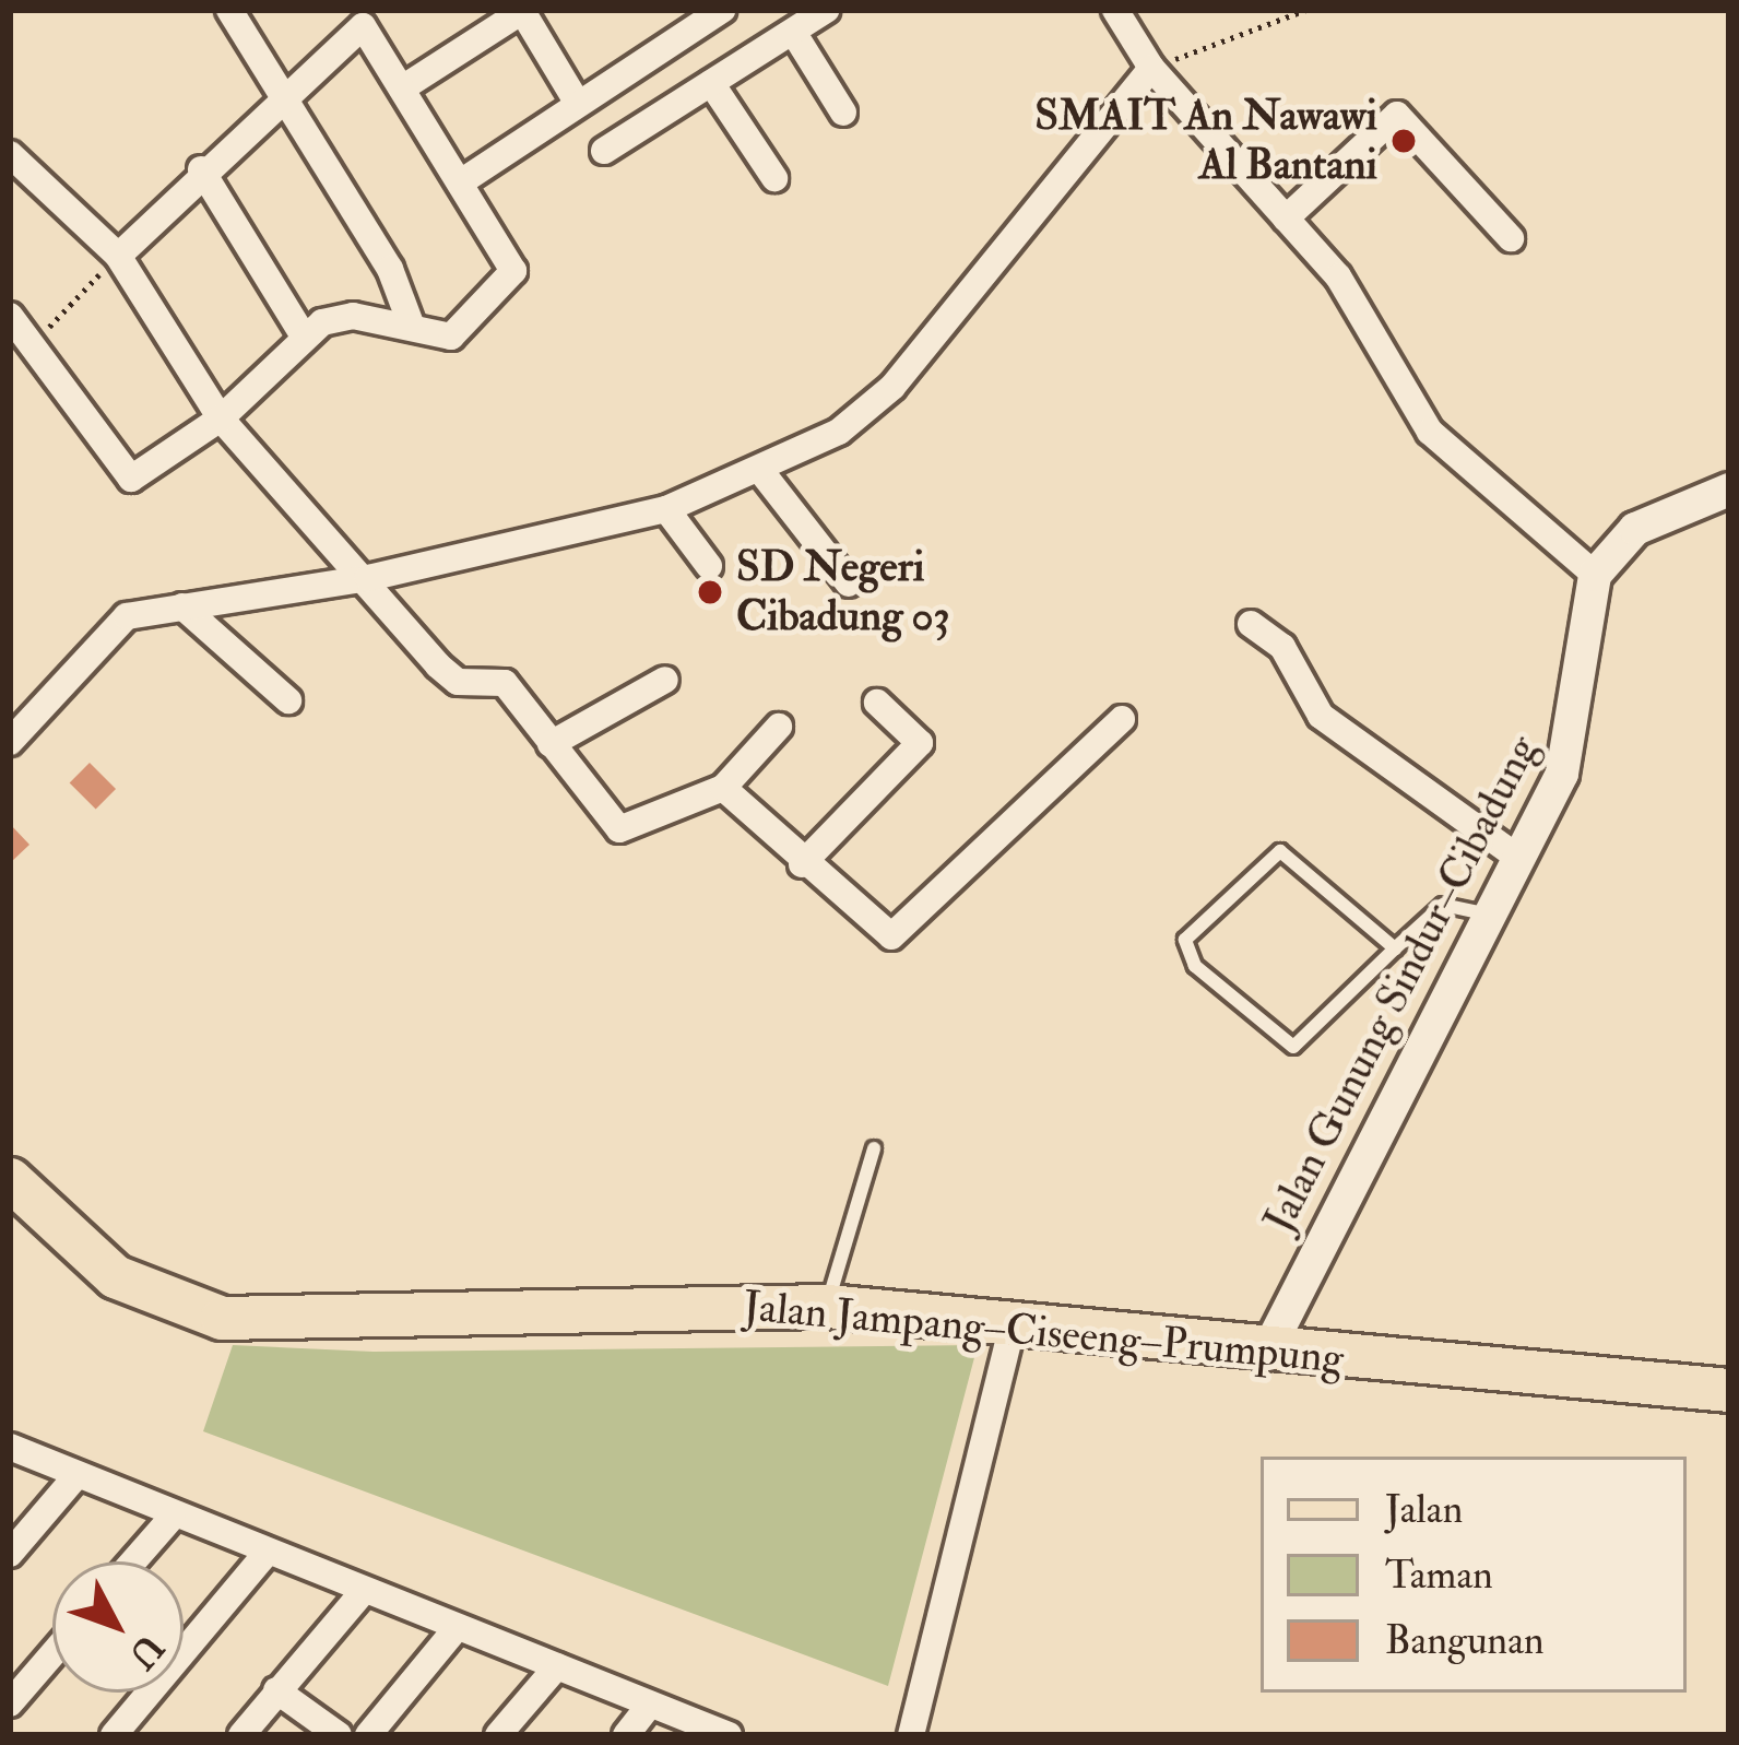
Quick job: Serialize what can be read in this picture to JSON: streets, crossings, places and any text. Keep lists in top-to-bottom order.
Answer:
{
  "streets": {
    "main road": ["Jalan Jampang–Ciseeng–Prumpung"],
    "street": ["Jalan Gunung Sindur–Cibadung"]
  },
  "crossings": [
    ["Jalan Gunung Sindur–Cibadung", "Jalan Jampang–Ciseeng–Prumpung"]
  ],
  "places": ["SMAIT An Nawawi Al Bantani", "SD Negeri Cibadung 03"],
  "legend": ["Jalan", "Taman", "Bangunan"],
  "north": "bottom right"
}
